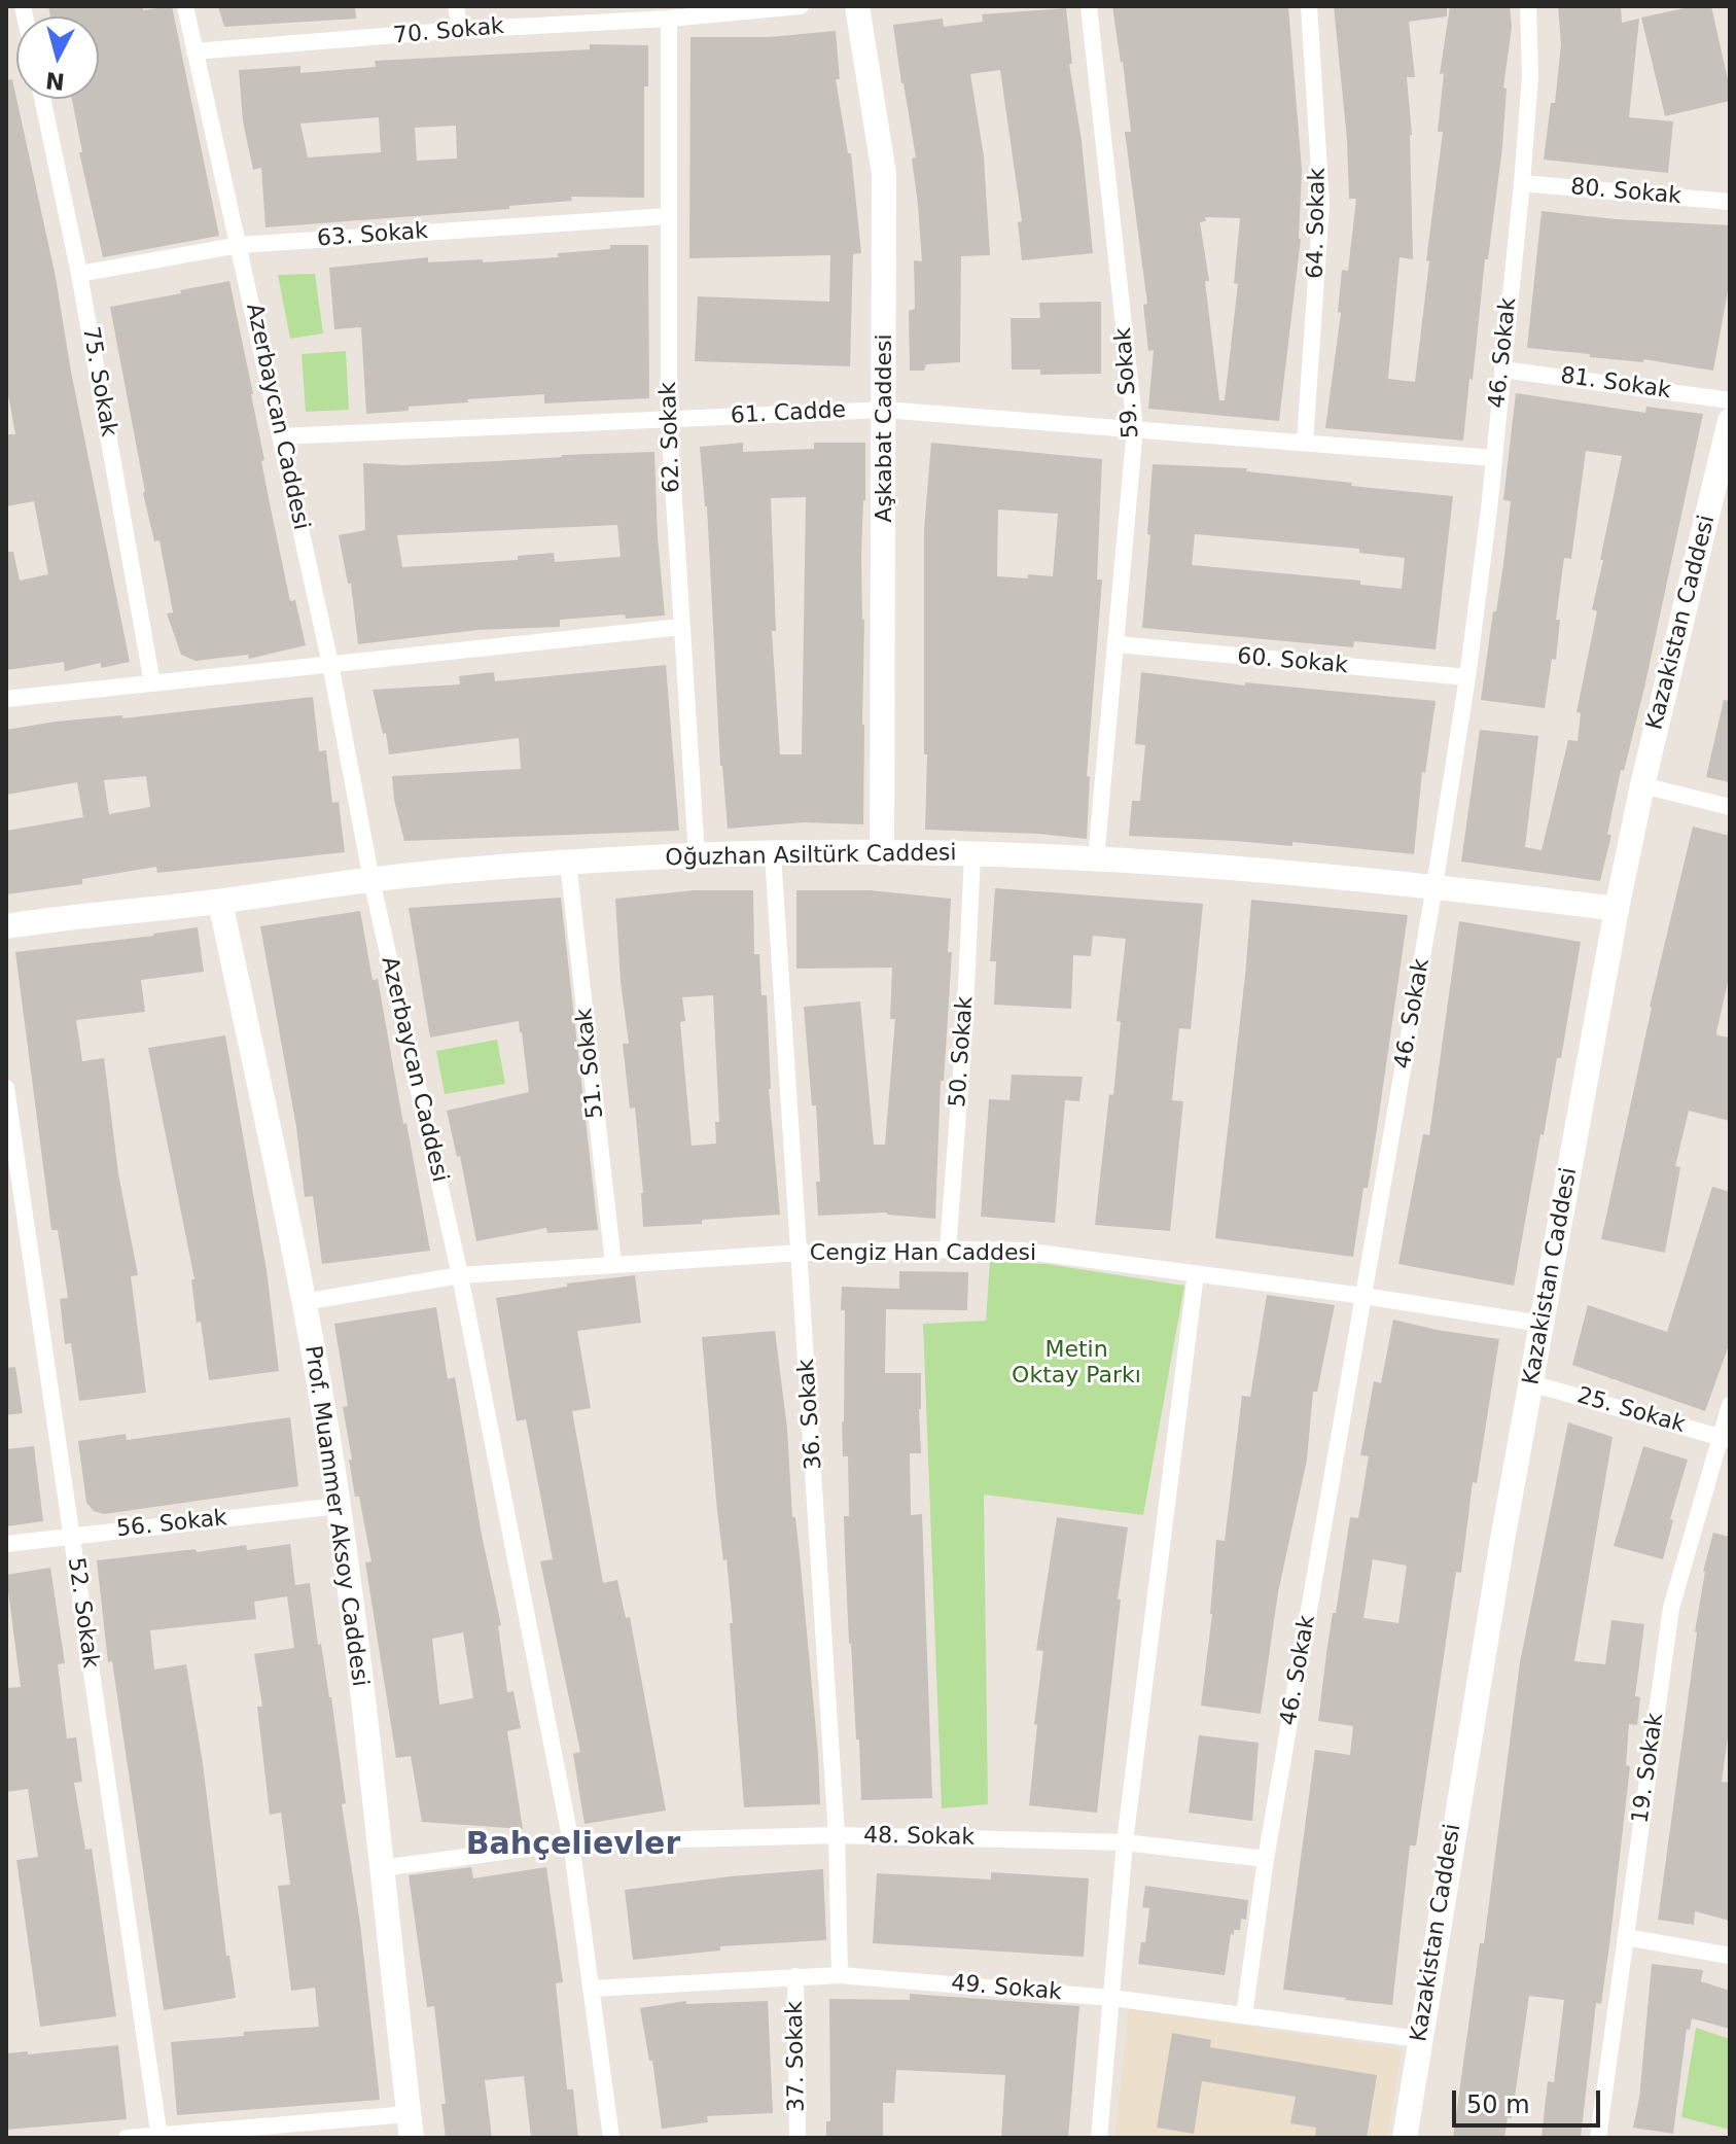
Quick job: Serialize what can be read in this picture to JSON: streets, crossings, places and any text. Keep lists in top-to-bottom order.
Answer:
{
  "streets": {
    "main road": [
      "Aşkabat Caddesi",
      "Kazakistan Caddesi",
      "Oğuzhan Asiltürk Caddesi",
      "Prof. Muammer Aksoy Caddesi"
    ],
    "street": [
      "70. Sokak",
      "80. Sokak",
      "64. Sokak",
      "63. Sokak",
      "46. Sokak",
      "75. Sokak",
      "59. Sokak",
      "81. Sokak",
      "61. Cadde",
      "Azerbaycan Caddesi",
      "62. Sokak",
      "60. Sokak",
      "50. Sokak",
      "51. Sokak",
      "Cengiz Han Caddesi",
      "25. Sokak",
      "36. Sokak",
      "56. Sokak",
      "52. Sokak",
      "19. Sokak",
      "48. Sokak",
      "49. Sokak",
      "37. Sokak"
    ]
  },
  "crossings": [
    ["70. Sokak", "Azerbaycan Caddesi"],
    ["70. Sokak", "62. Sokak"],
    ["80. Sokak", "46. Sokak"],
    ["64. Sokak", "61. Cadde"],
    ["63. Sokak", "75. Sokak"],
    ["63. Sokak", "Azerbaycan Caddesi"],
    ["63. Sokak", "62. Sokak"],
    ["46. Sokak", "81. Sokak"],
    ["46. Sokak", "61. Cadde"],
    ["46. Sokak", "60. Sokak"],
    ["46. Sokak", "Oğuzhan Asiltürk Caddesi"],
    ["46. Sokak", "Cengiz Han Caddesi"],
    ["46. Sokak", "48. Sokak"],
    ["46. Sokak", "49. Sokak"],
    ["59. Sokak", "61. Cadde"],
    ["59. Sokak", "60. Sokak"],
    ["59. Sokak", "Oğuzhan Asiltürk Caddesi"],
    ["61. Cadde", "Azerbaycan Caddesi"],
    ["61. Cadde", "Aşkabat Caddesi"],
    ["61. Cadde", "62. Sokak"],
    ["Azerbaycan Caddesi", "Oğuzhan Asiltürk Caddesi"],
    ["Azerbaycan Caddesi", "Cengiz Han Caddesi"],
    ["Azerbaycan Caddesi", "48. Sokak"],
    ["Azerbaycan Caddesi", "49. Sokak"],
    ["Aşkabat Caddesi", "Oğuzhan Asiltürk Caddesi"],
    ["62. Sokak", "Oğuzhan Asiltürk Caddesi"],
    ["Kazakistan Caddesi", "Oğuzhan Asiltürk Caddesi"],
    ["Kazakistan Caddesi", "Cengiz Han Caddesi"],
    ["Kazakistan Caddesi", "25. Sokak"],
    ["Kazakistan Caddesi", "49. Sokak"],
    ["Oğuzhan Asiltürk Caddesi", "50. Sokak"],
    ["Oğuzhan Asiltürk Caddesi", "51. Sokak"],
    ["Oğuzhan Asiltürk Caddesi", "36. Sokak"],
    ["Oğuzhan Asiltürk Caddesi", "Prof. Muammer Aksoy Caddesi"],
    ["50. Sokak", "Cengiz Han Caddesi"],
    ["51. Sokak", "Cengiz Han Caddesi"],
    ["Cengiz Han Caddesi", "36. Sokak"],
    ["Cengiz Han Caddesi", "Prof. Muammer Aksoy Caddesi"],
    ["25. Sokak", "19. Sokak"],
    ["36. Sokak", "48. Sokak"],
    ["36. Sokak", "49. Sokak"],
    ["Prof. Muammer Aksoy Caddesi", "56. Sokak"],
    ["Prof. Muammer Aksoy Caddesi", "48. Sokak"],
    ["56. Sokak", "52. Sokak"],
    ["49. Sokak", "37. Sokak"]
  ],
  "districts": ["Bahçelievler"],
  "parks": ["Metin Oktay Parkı"],
  "scale_bar": "50 m",
  "north": "bottom"
}
